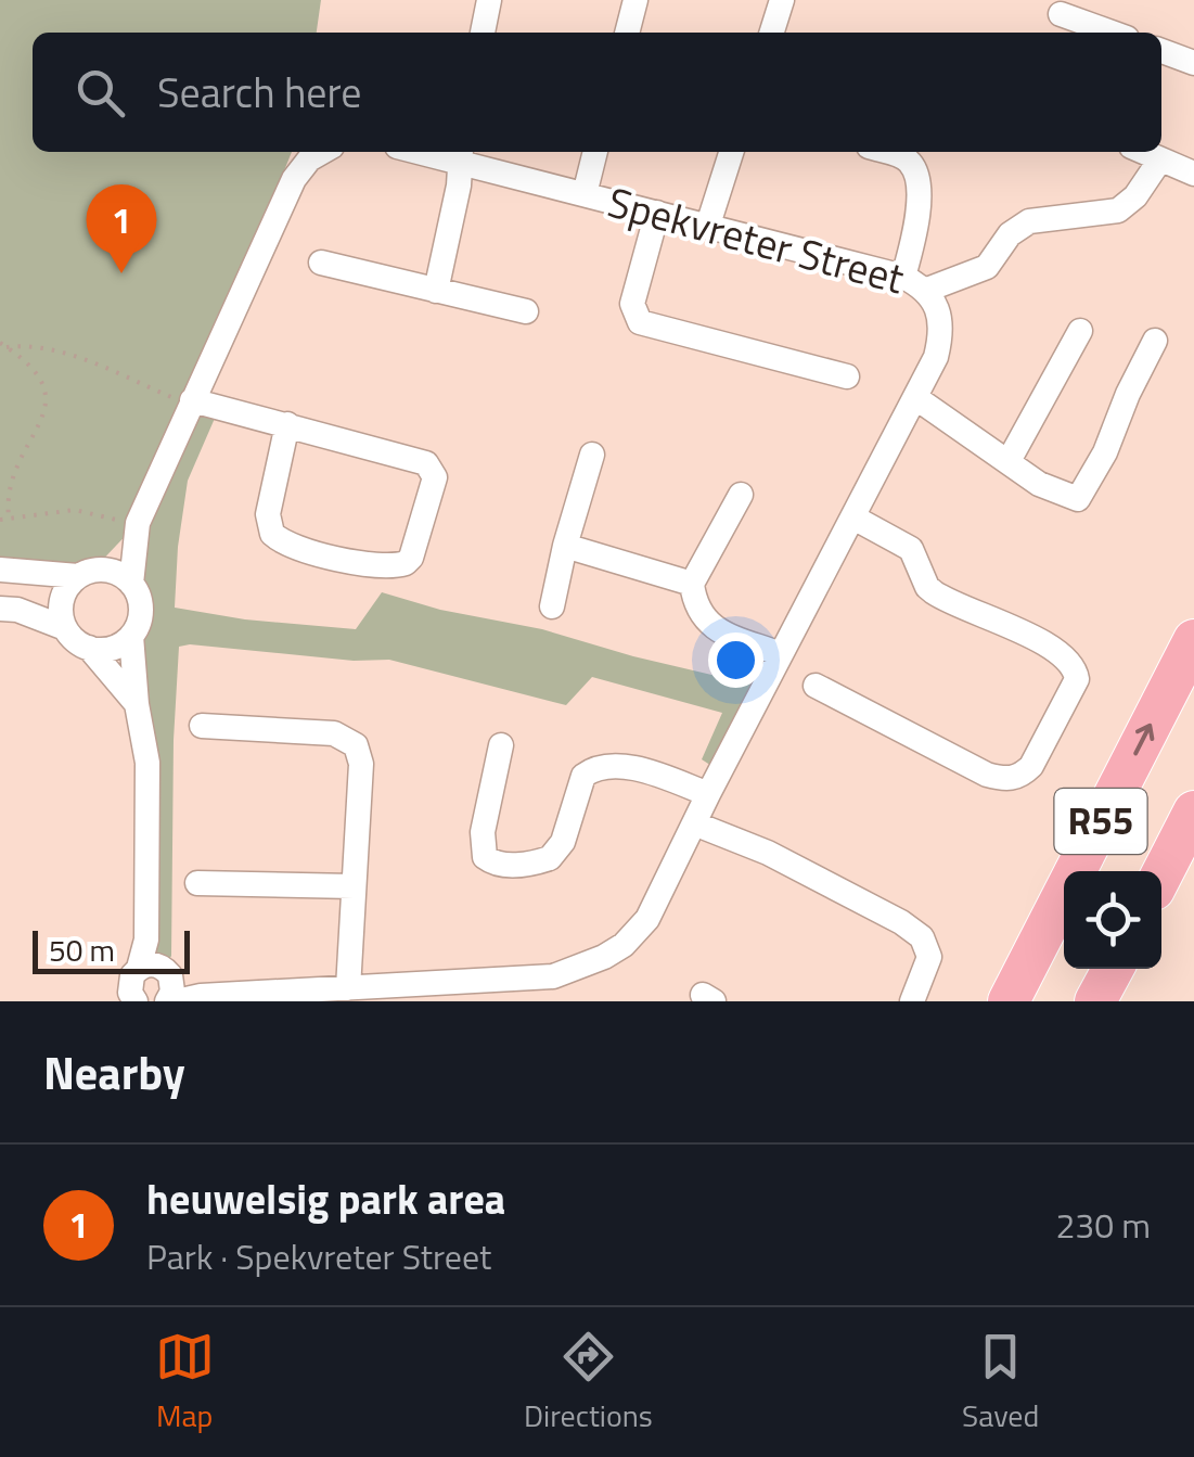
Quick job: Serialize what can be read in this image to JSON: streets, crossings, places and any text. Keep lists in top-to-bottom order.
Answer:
{
  "streets": {
    "main road": ["R55"],
    "street": ["Spekvreter Street"]
  },
  "scale_bar": "50 m",
  "page": {
    "search": "Search here",
    "pins": "1",
    "scale": "50 m",
    "heading": "Nearby",
    "list": [
      {
        "mark": "1",
        "name": "heuwelsig park area",
        "note": "Park · Spekvreter Street",
        "value": "230 m"
      }
    ],
    "nav": ["Map", "Directions", "Saved"]
  }
}
